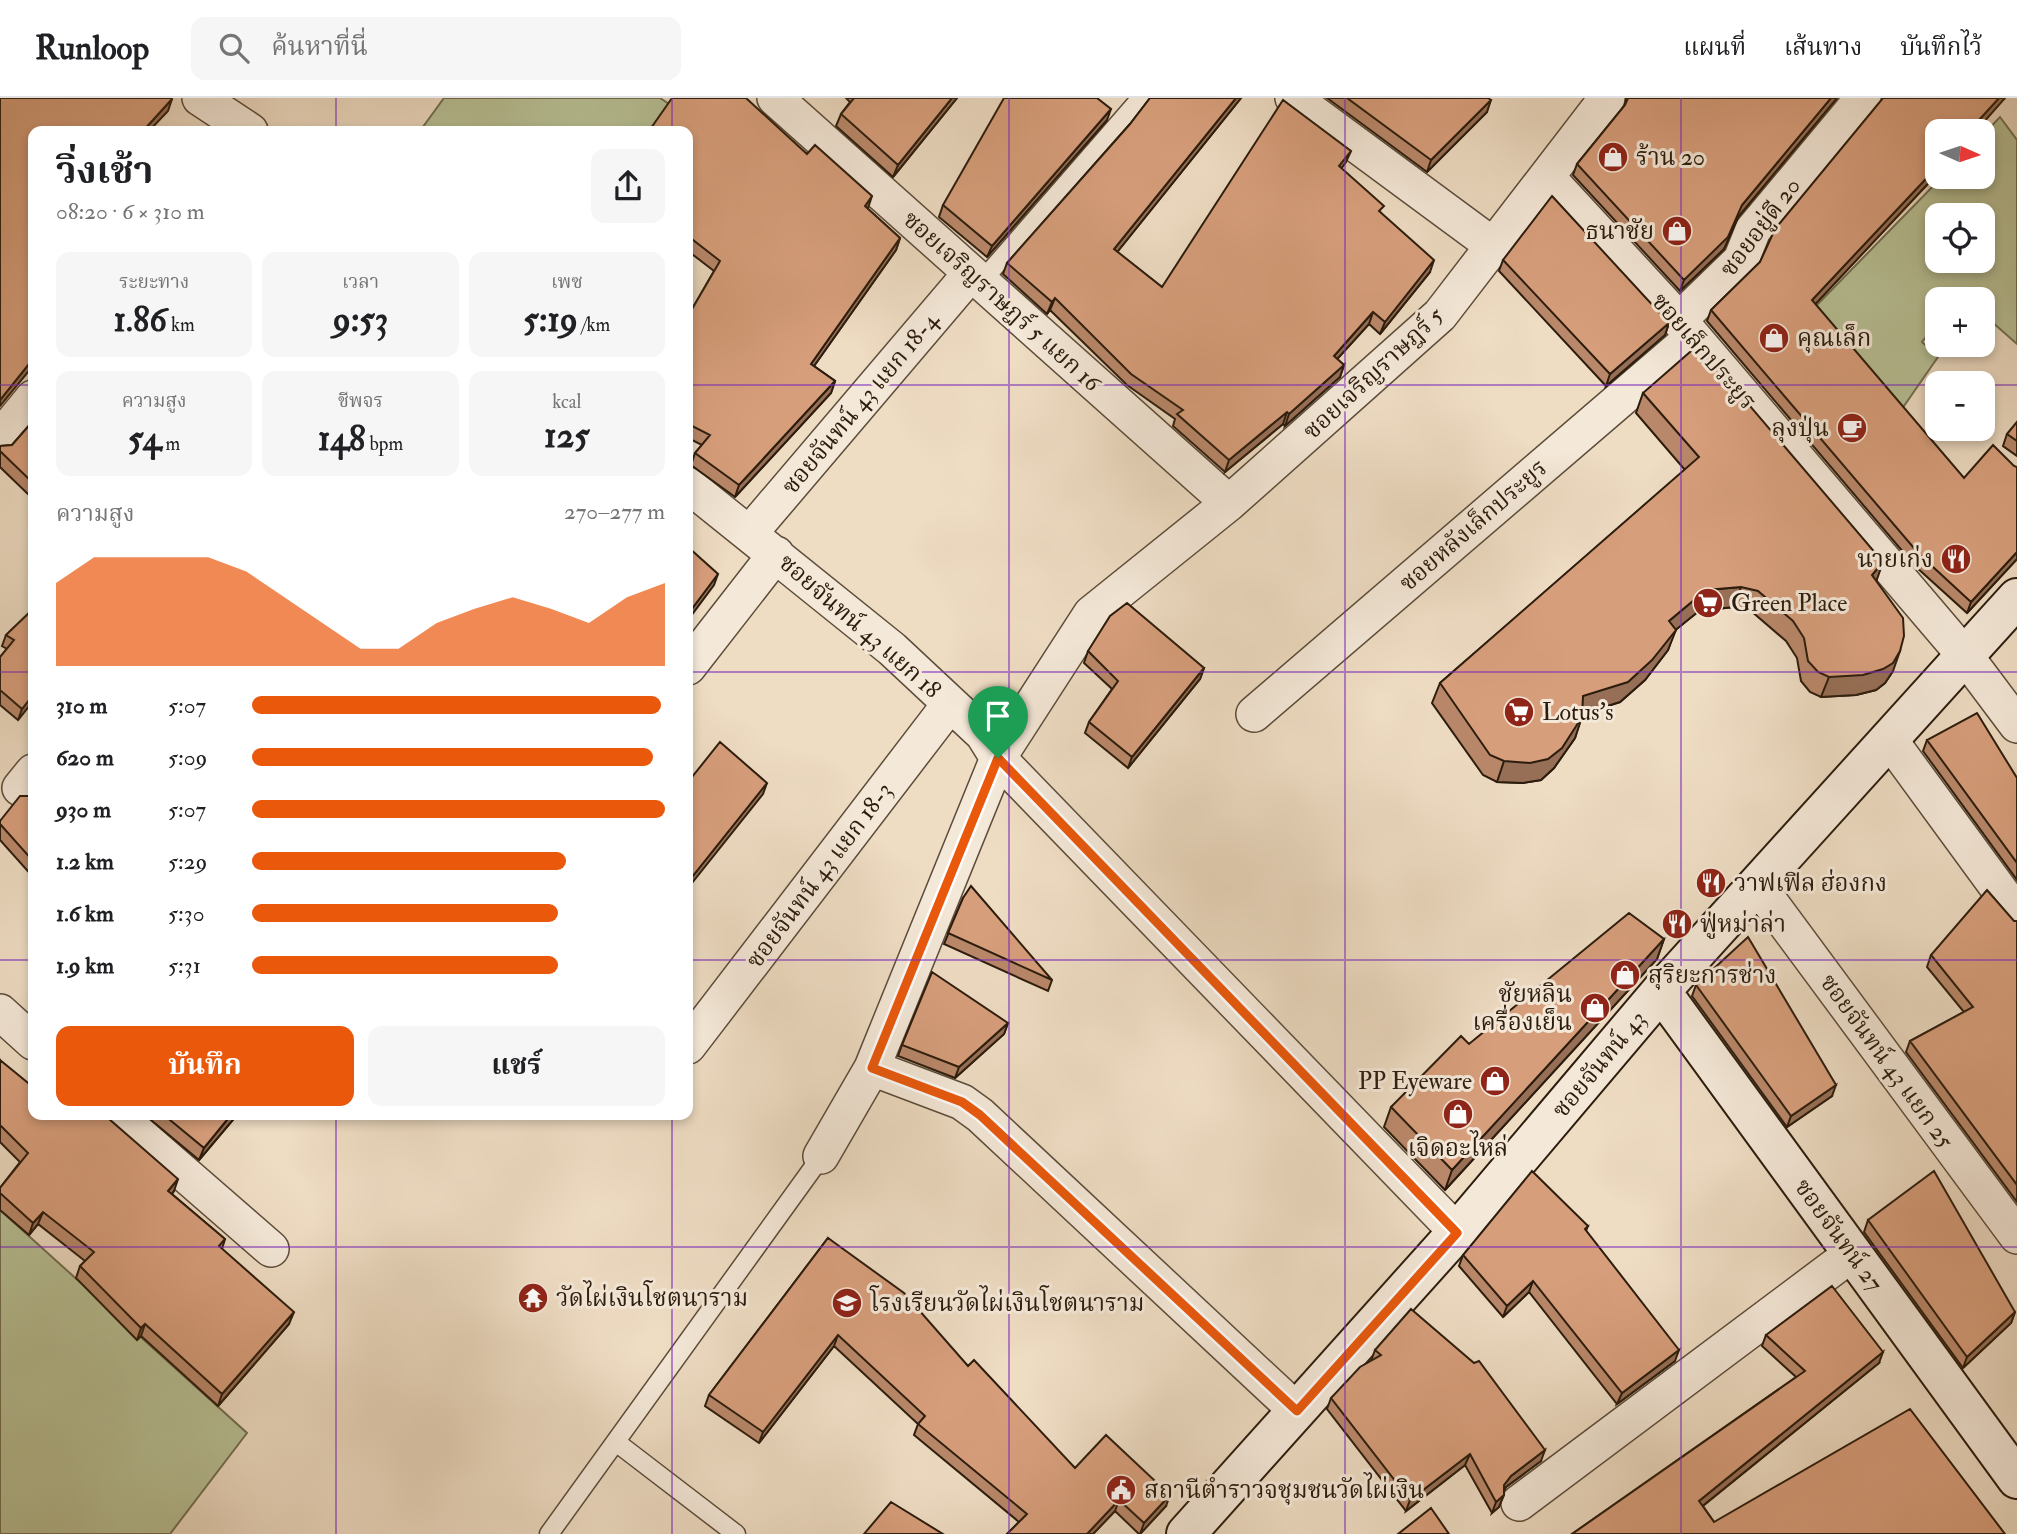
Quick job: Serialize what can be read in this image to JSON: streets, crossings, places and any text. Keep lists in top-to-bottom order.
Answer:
{
  "streets": {
    "street": [
      "ซอยอยู่ดี 20",
      "ซอยเจริญราษฎร์ 5 แยก 16",
      "ซอยเล็กประยูร",
      "ซอยเจริญราษฎร์ 5",
      "ซอยจันทน์ 43 แยก 18-4",
      "ซอยหลังเล็กประยูร",
      "ซอยจันทน์ 43 แยก 18",
      "ซอยจันทน์ 43 แยก 18-3",
      "ซอยจันทน์ 43 แยก 25",
      "ซอยจันทน์ 43",
      "ซอยจันทน์ 27"
    ]
  },
  "crossings": [
    ["ซอยอยู่ดี 20", "ซอยเล็กประยูร"],
    ["ซอยอยู่ดี 20", "ซอยหลังเล็กประยูร"],
    ["ซอยเจริญราษฎร์ 5 แยก 16", "ซอยเจริญราษฎร์ 5"],
    ["ซอยเจริญราษฎร์ 5 แยก 16", "ซอยจันทน์ 43 แยก 18-4"],
    ["ซอยเล็กประยูร", "ซอยเจริญราษฎร์ 5"],
    ["ซอยเล็กประยูร", "ซอยหลังเล็กประยูร"],
    ["ซอยเล็กประยูร", "ซอยจันทน์ 43"],
    ["ซอยเจริญราษฎร์ 5", "ซอยจันทน์ 43 แยก 18"],
    ["ซอยจันทน์ 43 แยก 18-4", "ซอยจันทน์ 43 แยก 18"],
    ["ซอยจันทน์ 43 แยก 18", "ซอยจันทน์ 43 แยก 18-3"],
    ["ซอยจันทน์ 43 แยก 18", "ซอยจันทน์ 43"],
    ["ซอยจันทน์ 43 แยก 25", "ซอยจันทน์ 43"],
    ["ซอยจันทน์ 43", "ซอยจันทน์ 27"]
  ],
  "places": {
    "shop": [
      "ร้าน 20",
      "ธนาชัย",
      "คุณเล็ก",
      "สุริยะการช่าง",
      "ชัยหลิน เครื่องเย็น",
      "PP Eyeware",
      "เจิดอะไหล่"
    ],
    "cafe": ["ลุงปุ่น"],
    "restaurant": ["นายเก่ง", "วาฟเฟิล ฮ่องกง", "ฟู่หม่าล่า"],
    "supermarket": ["Green Place", "Lotus's"],
    "temple": ["วัดไผ่เงินโชตนาราม"],
    "school or university": ["โรงเรียนวัดไผ่เงินโชตนาราม"],
    "public building": ["สถานีตำราวจชุมชนวัดไผ่เงิน"]
  },
  "north": "right",
  "page": {
    "header": "Runloop",
    "search": "ค้นหาที่นี่",
    "nav": ["แผนที่", "เส้นทาง", "บันทึกไว้"],
    "map_buttons": ["+", "−"],
    "heading": ["วิ่งเช้า", "08:20 · 6 × 310 m"],
    "stats": [
      ["ระยะทาง", "1.86 km"],
      ["เวลา", "9:53"],
      ["เพซ", "5:19 /km"],
      ["ความสูง", "54 m"],
      ["ชีพจร", "148 bpm"],
      ["kcal", "125"]
    ],
    "chart": ["ความสูง", "270–277 m"],
    "list": [
      {
        "name": "310 m",
        "note": "5:07"
      },
      {
        "name": "620 m",
        "note": "5:09"
      },
      {
        "name": "930 m",
        "note": "5:07"
      },
      {
        "name": "1.2 km",
        "note": "5:29"
      },
      {
        "name": "1.6 km",
        "note": "5:30"
      },
      {
        "name": "1.9 km",
        "note": "5:31"
      }
    ],
    "buttons": ["บันทึก", "แชร์"]
  }
}
